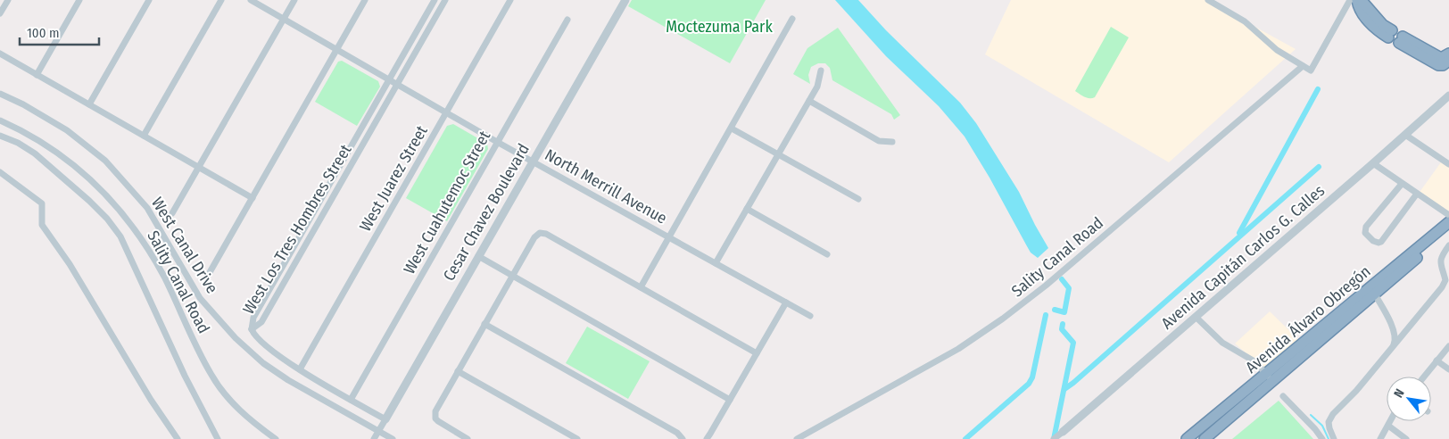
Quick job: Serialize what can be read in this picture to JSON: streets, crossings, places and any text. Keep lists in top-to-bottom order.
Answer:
{
  "streets": {
    "highway": ["Avenida Álvaro Obregón"],
    "street": [
      "West Juarez Street",
      "North Merrill Avenue",
      "West Cuahutemoc Street",
      "Cesar Chavez Boulevard",
      "West Los Tres Hombres Street",
      "West Canal Drive",
      "Sality Canal Road",
      "Avenida Capitán Carlos G. Calles"
    ]
  },
  "crossings": [
    ["West Juarez Street", "North Merrill Avenue"],
    ["North Merrill Avenue", "West Cuahutemoc Street"],
    ["North Merrill Avenue", "Cesar Chavez Boulevard"],
    ["North Merrill Avenue", "West Los Tres Hombres Street"],
    ["Cesar Chavez Boulevard", "West Canal Drive"]
  ],
  "parks": ["Moctezuma Park"],
  "scale_bar": "100 m",
  "north": "top left"
}
